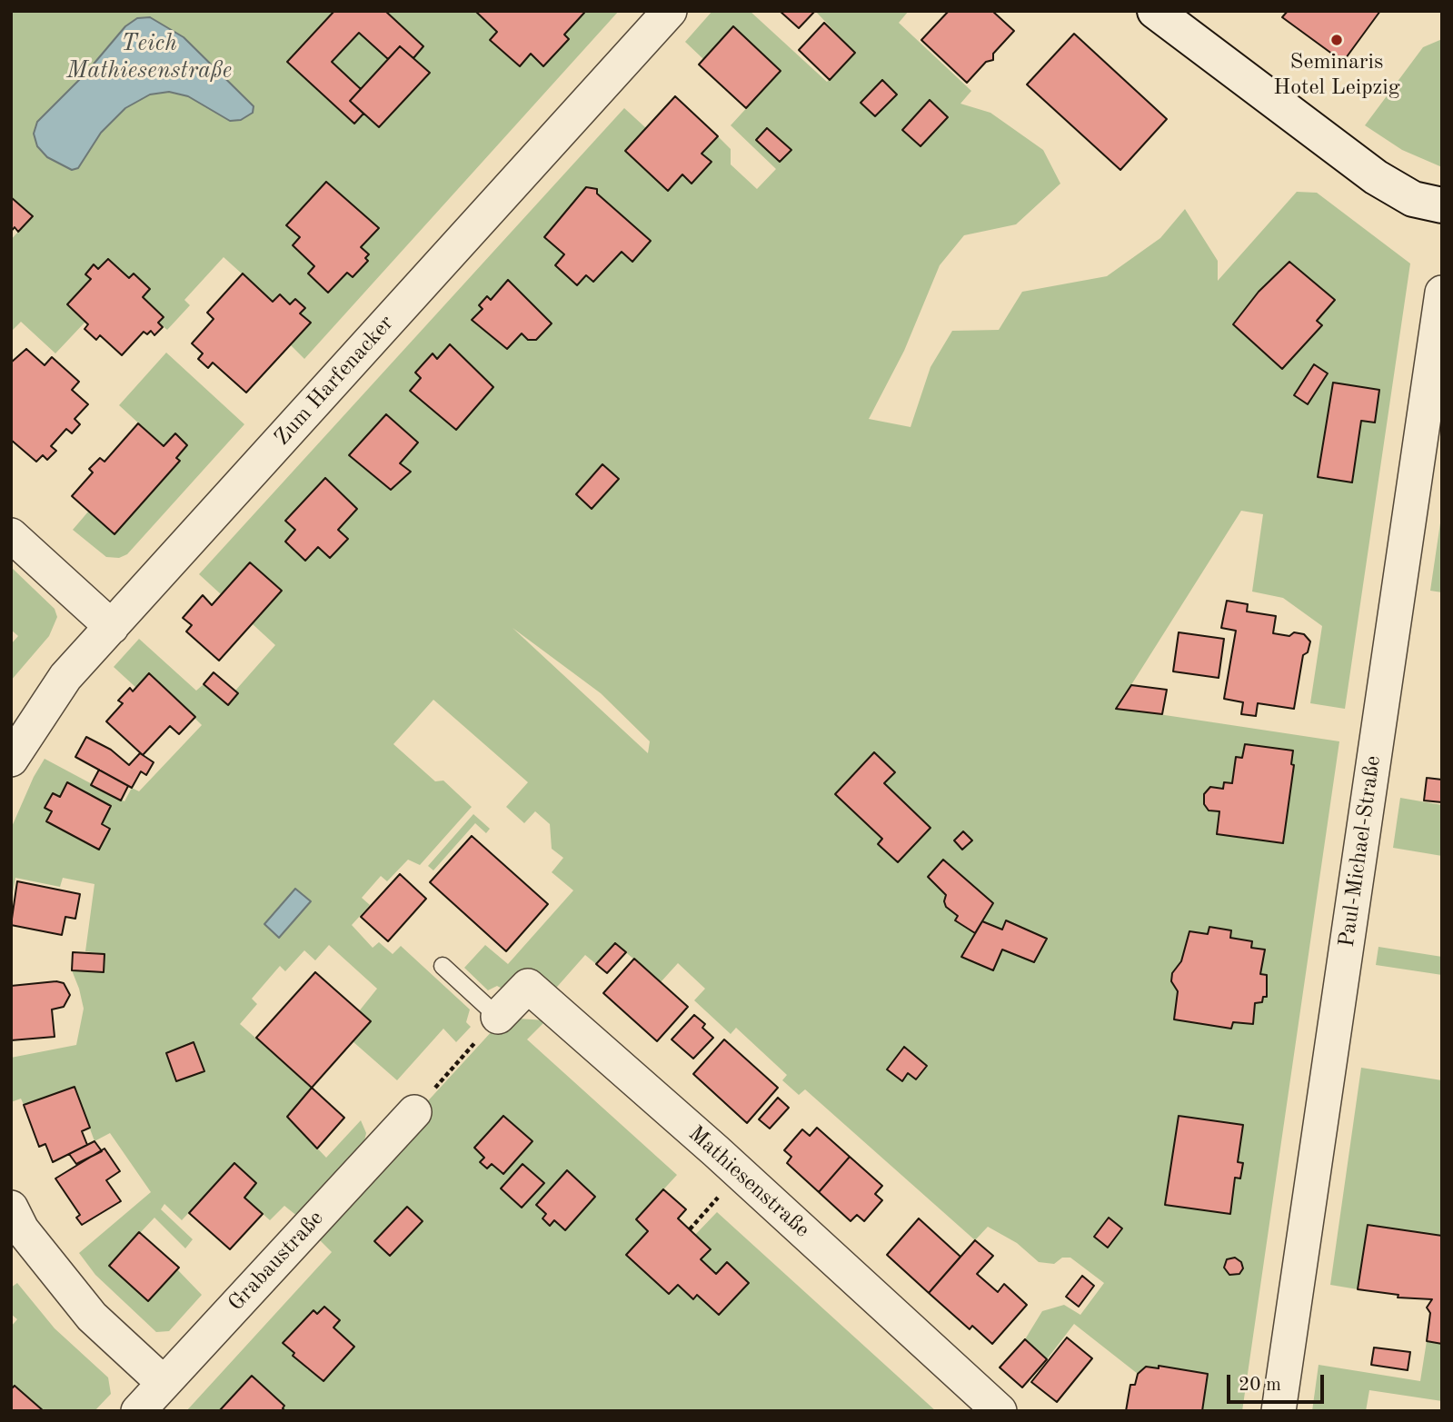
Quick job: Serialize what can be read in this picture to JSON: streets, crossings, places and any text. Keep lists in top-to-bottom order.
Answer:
{
  "streets": {
    "street": [
      "Zum Harfenacker",
      "Paul-Michael-Straße",
      "Mathiesenstraße",
      "Grabaustraße"
    ]
  },
  "water": ["Teich Mathiesenstraße"],
  "places": ["Seminaris Hotel Leipzig"],
  "scale_bar": "20 m"
}
